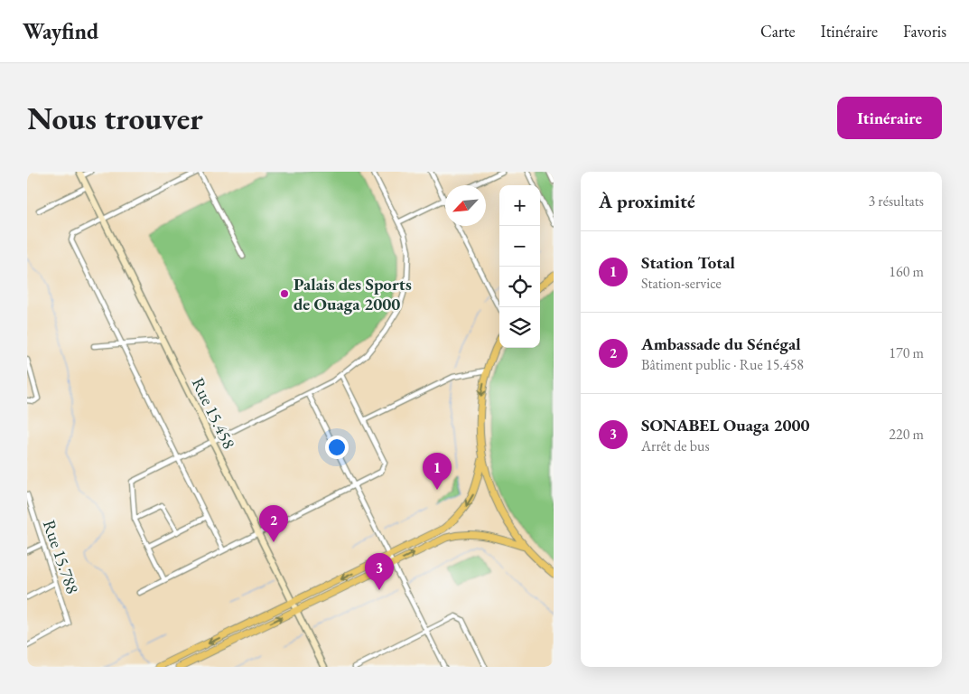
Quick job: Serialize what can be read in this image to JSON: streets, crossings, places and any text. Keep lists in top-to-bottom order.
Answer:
{
  "streets": {
    "main road": ["Rue 15.458"],
    "street": ["Rue 15.788"]
  },
  "places": ["Palais des Sports de Ouaga 2000"],
  "north": "bottom left",
  "page": {
    "header": "Wayfind",
    "nav": ["Carte", "Itinéraire", "Favoris"],
    "buttons": "Itinéraire",
    "title": "Nous trouver",
    "heading": ["À proximité", "3 résultats"],
    "map_buttons": ["+", "−"],
    "list": [
      {
        "mark": "1",
        "name": "Station Total",
        "note": "Station-service",
        "value": "160 m"
      },
      {
        "mark": "2",
        "name": "Ambassade du Sénégal",
        "note": "Bâtiment public · Rue 15.458",
        "value": "170 m"
      },
      {
        "mark": "3",
        "name": "SONABEL Ouaga 2000",
        "note": "Arrêt de bus",
        "value": "220 m"
      }
    ],
    "pins": ["1", "2", "3"]
  }
}
